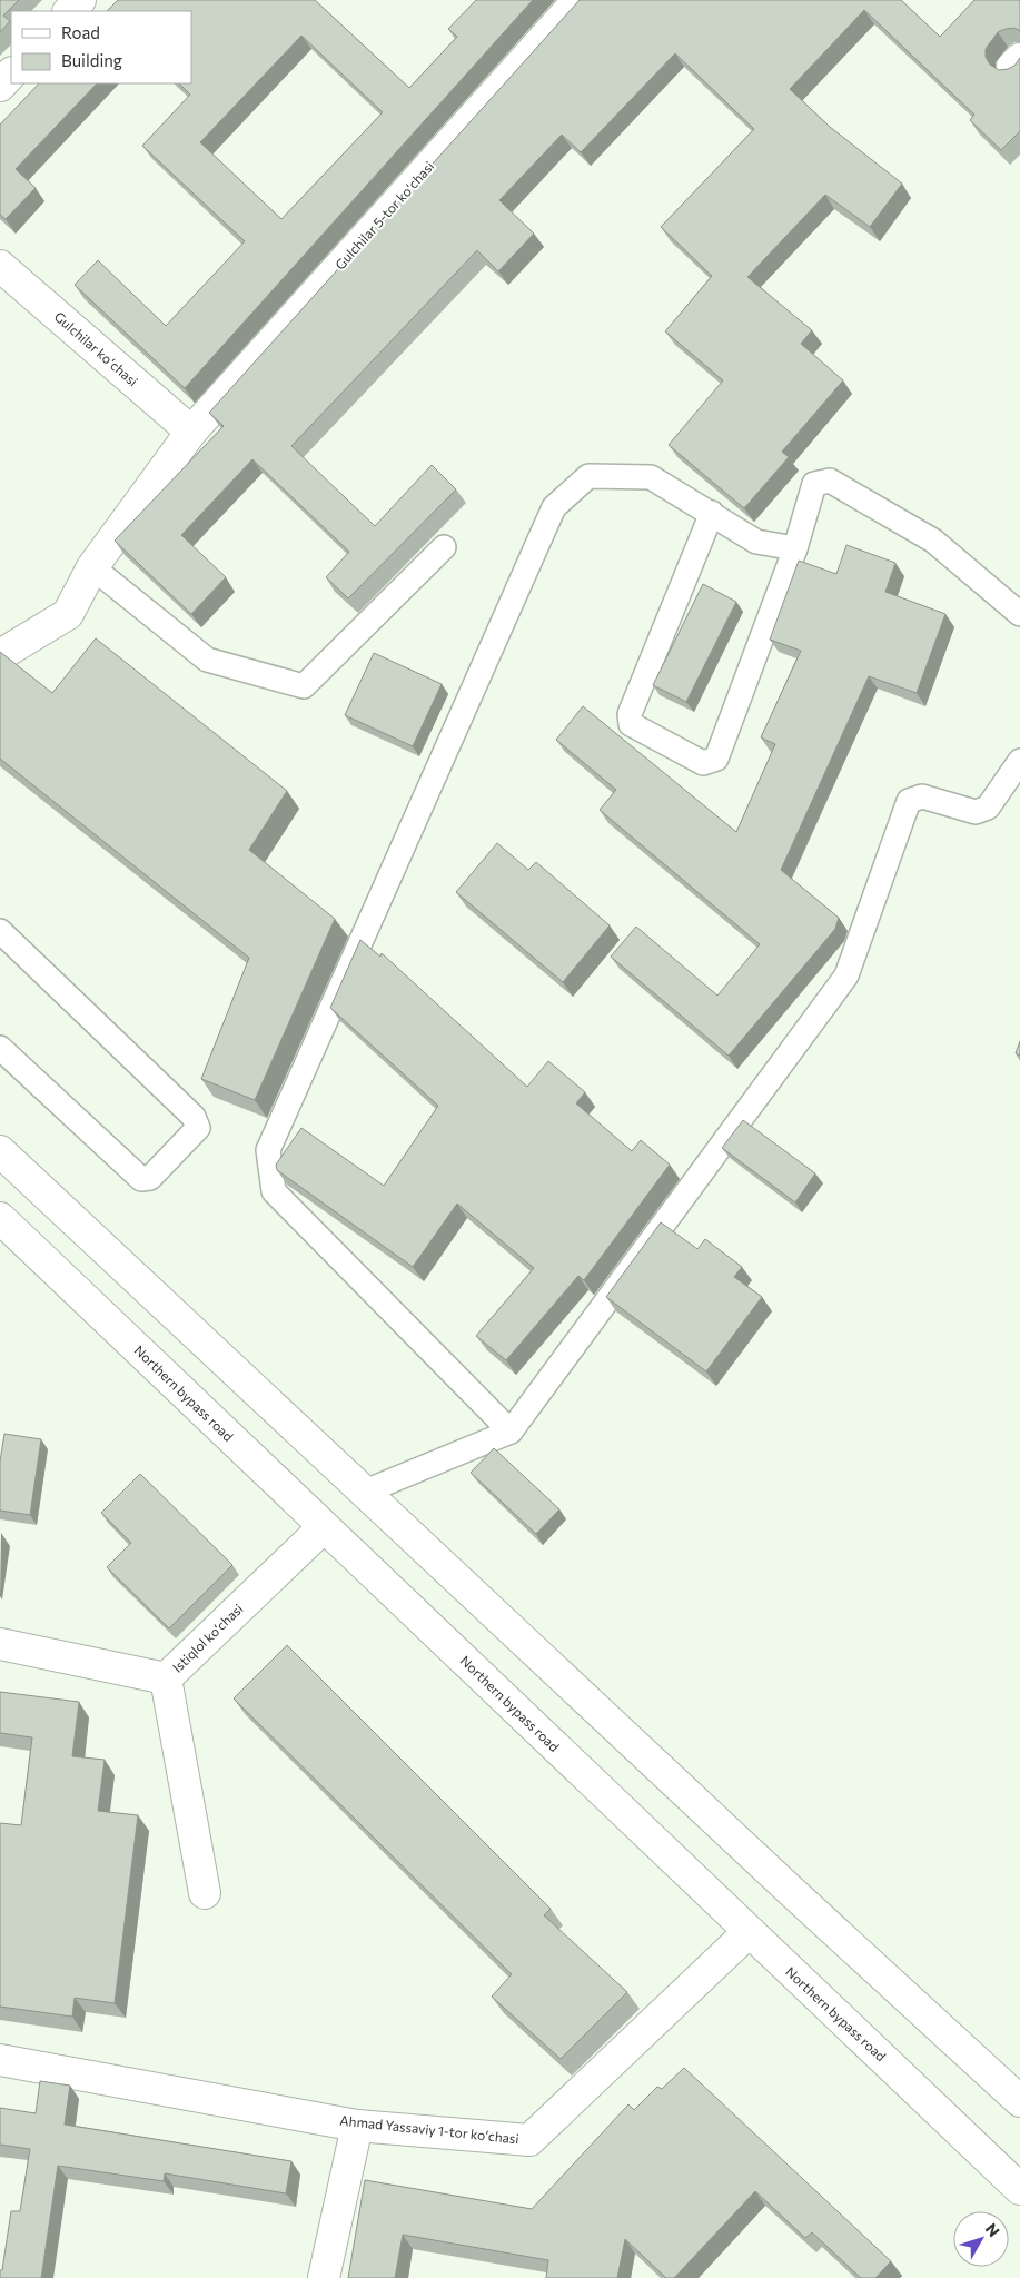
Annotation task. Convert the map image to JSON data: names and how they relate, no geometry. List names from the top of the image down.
{
  "streets": {
    "street": [
      "Gulchilar 5-tor koʻchasi",
      "Gulchilar koʻchasi",
      "Northern bypass road",
      "Istiqlol ko‘chasi",
      "Ahmad Yassaviy 1-tor koʻchasi"
    ]
  },
  "crossings": [
    ["Gulchilar 5-tor koʻchasi", "Gulchilar koʻchasi"],
    ["Northern bypass road", "Istiqlol ko‘chasi"],
    ["Northern bypass road", "Ahmad Yassaviy 1-tor koʻchasi"]
  ],
  "legend": ["Road", "Building"],
  "north": "top right"
}
